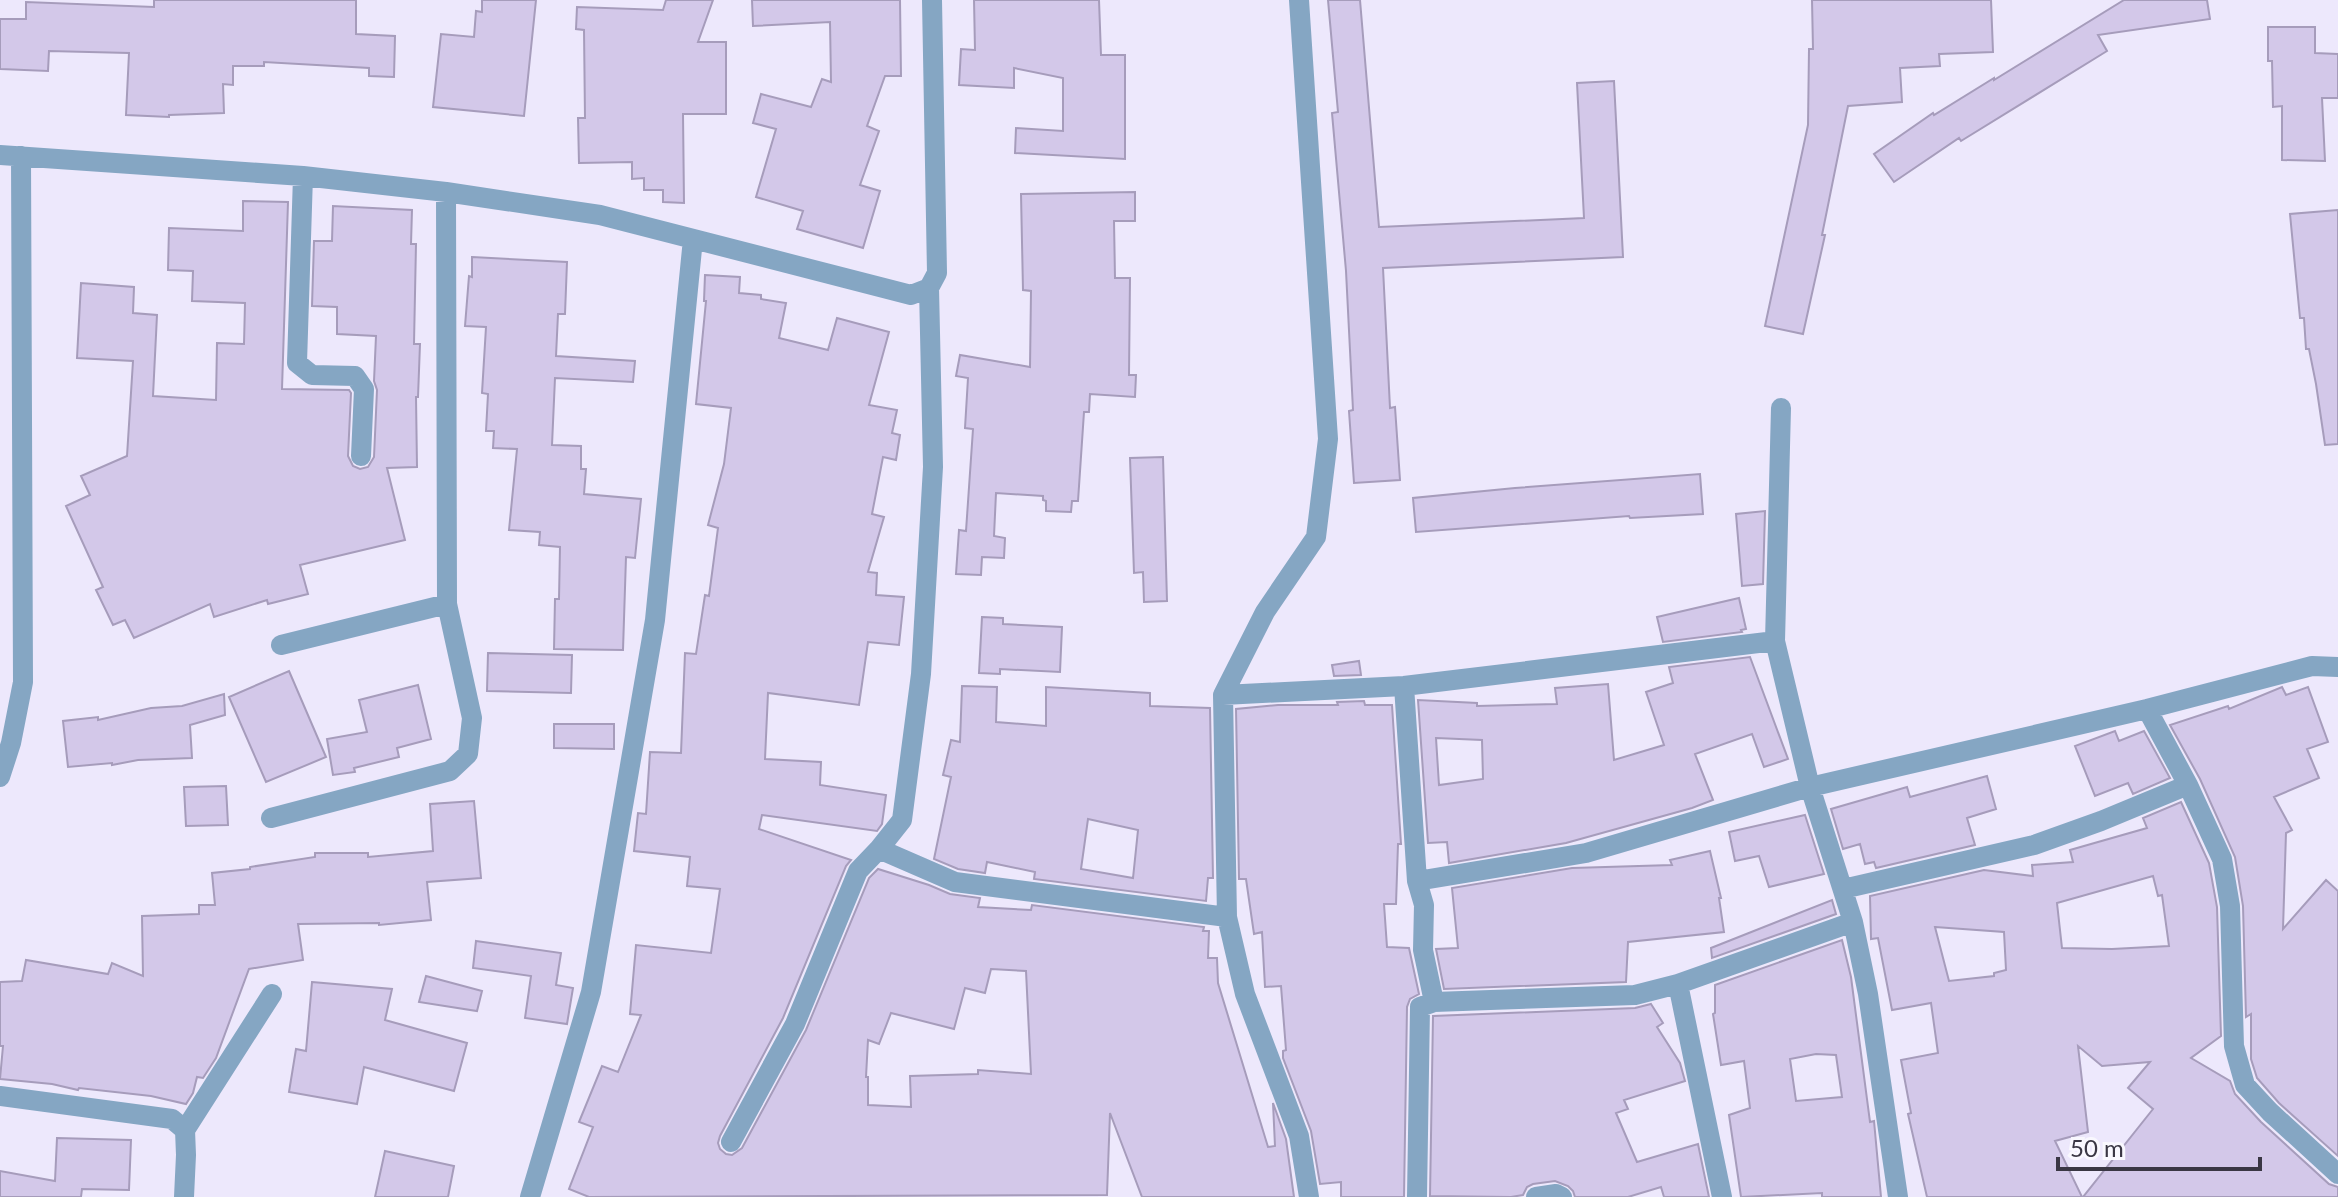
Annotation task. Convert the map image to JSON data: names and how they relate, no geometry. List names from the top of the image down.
{
  "scale_bar": "50 m"
}
